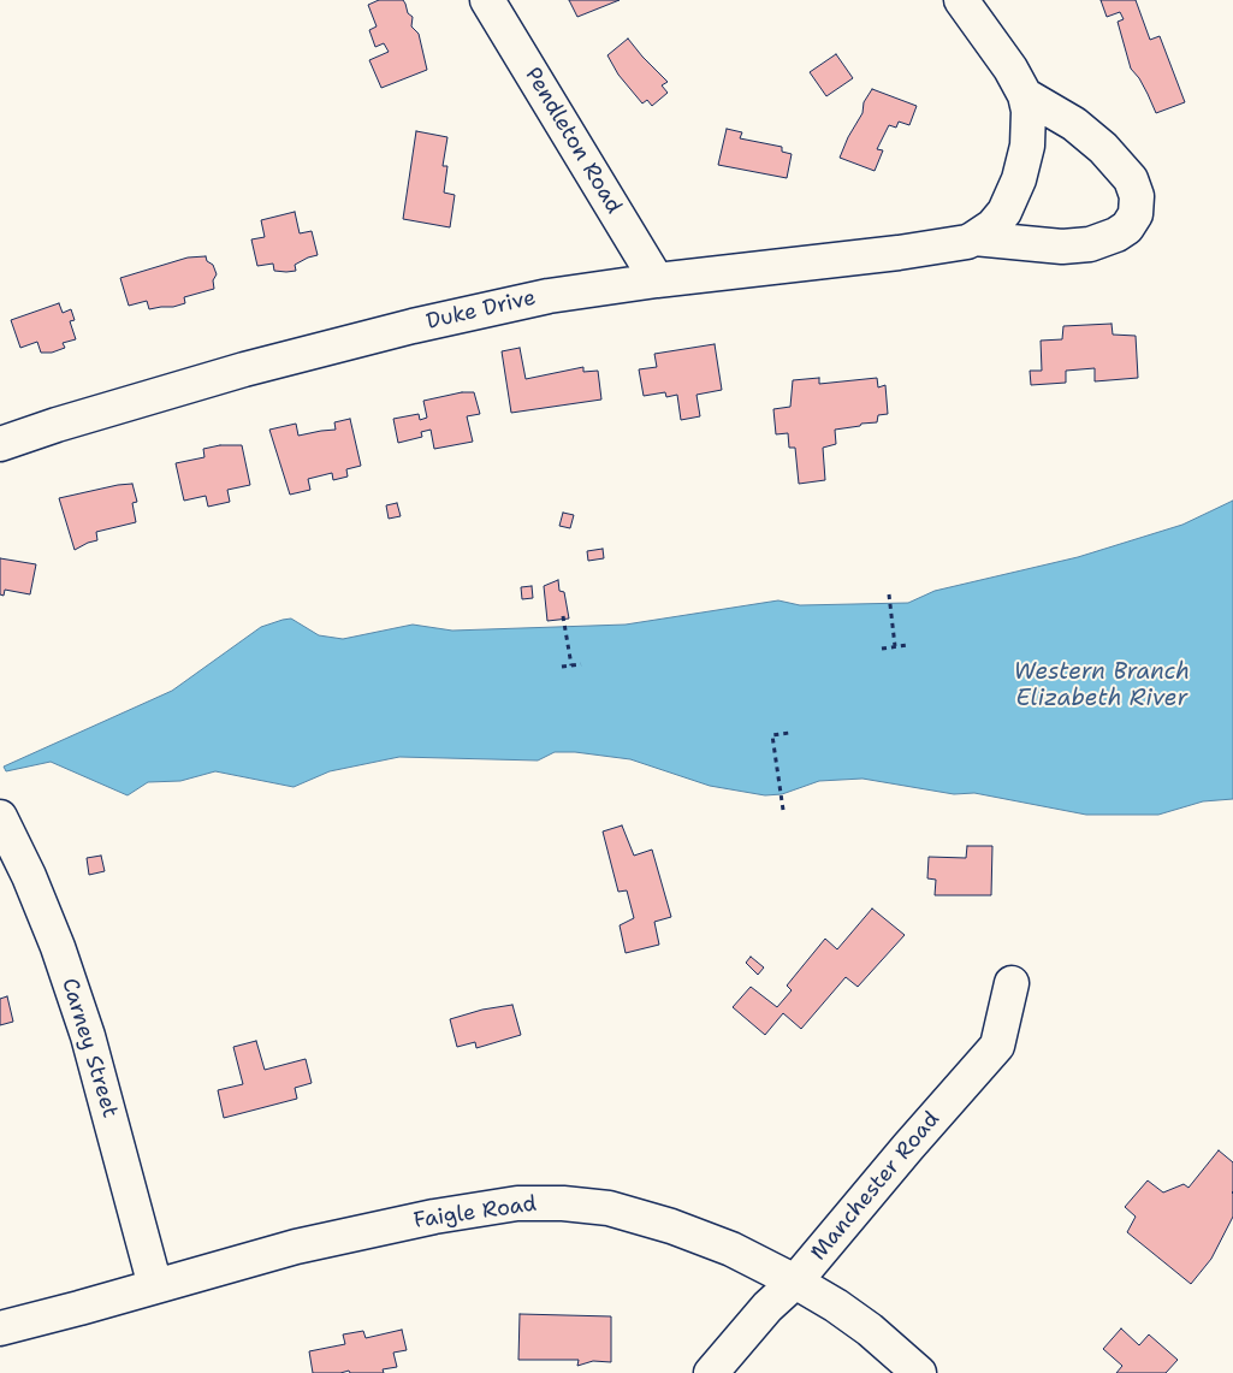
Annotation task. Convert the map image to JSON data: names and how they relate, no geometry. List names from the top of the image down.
{
  "streets": {
    "street": [
      "Pendleton Road",
      "Duke Drive",
      "Carney Street",
      "Manchester Road",
      "Faigle Road"
    ]
  },
  "crossings": [
    ["Pendleton Road", "Duke Drive"],
    ["Carney Street", "Faigle Road"],
    ["Manchester Road", "Faigle Road"]
  ],
  "water": ["Western Branch Elizabeth River"]
}
